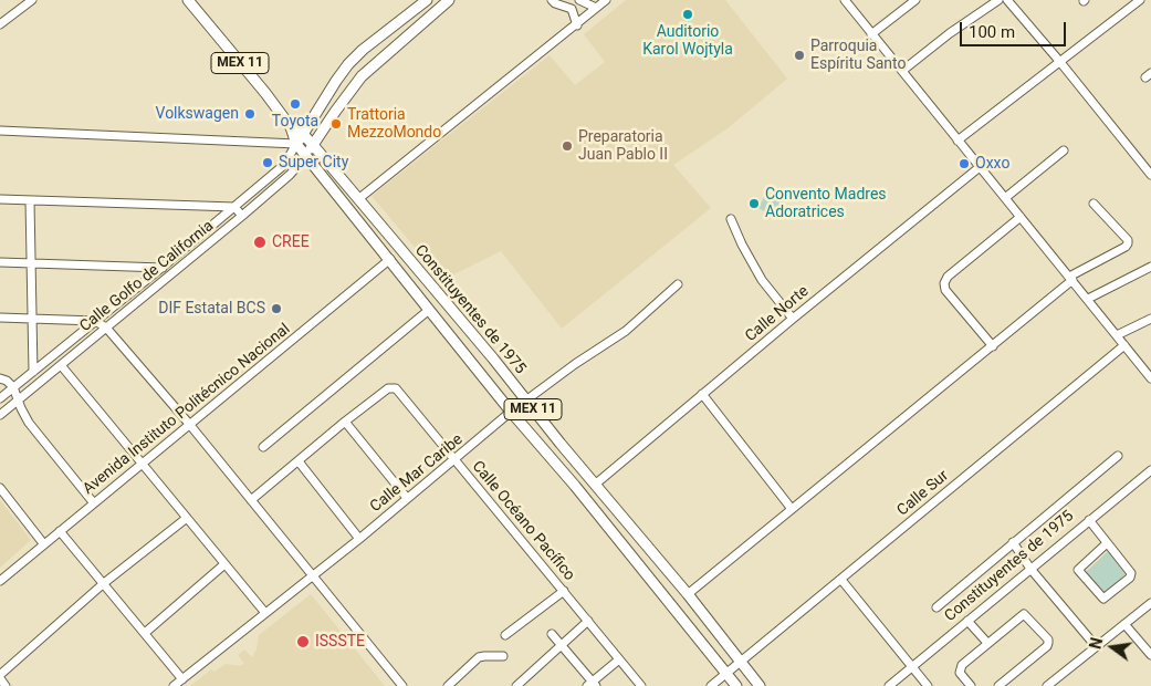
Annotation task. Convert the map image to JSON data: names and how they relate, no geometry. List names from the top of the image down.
{
  "streets": {
    "main road": ["MEX 11", "Constituyentes de 1975"],
    "street": [
      "Calle Golfo de California",
      "Calle Norte",
      "Avenida Instituto Politécnico Nacional",
      "Calle Mar Caribe",
      "Calle Sur",
      "Calle Océano Pacífico"
    ]
  },
  "crossings": [
    ["MEX 11", "Calle Golfo de California"],
    ["MEX 11", "Constituyentes de 1975"],
    ["Calle Golfo de California", "Constituyentes de 1975"],
    ["Constituyentes de 1975", "Calle Norte"],
    ["Constituyentes de 1975", "Avenida Instituto Politécnico Nacional"],
    ["Constituyentes de 1975", "Calle Mar Caribe"],
    ["Constituyentes de 1975", "Calle Sur"],
    ["Calle Mar Caribe", "Calle Océano Pacífico"]
  ],
  "places": [
    "Auditorio Karol Wojtyla",
    "Parroquia Espíritu Santo",
    "Toyota",
    "Volkswagen",
    "Trattoria MezzoMondo",
    "Preparatoria Juan Pablo II",
    "Super City",
    "Oxxo",
    "Convento Madres Adoratrices",
    "CREE",
    "DIF Estatal BCS",
    "ISSSTE"
  ],
  "scale_bar": "100 m",
  "north": "left"
}
